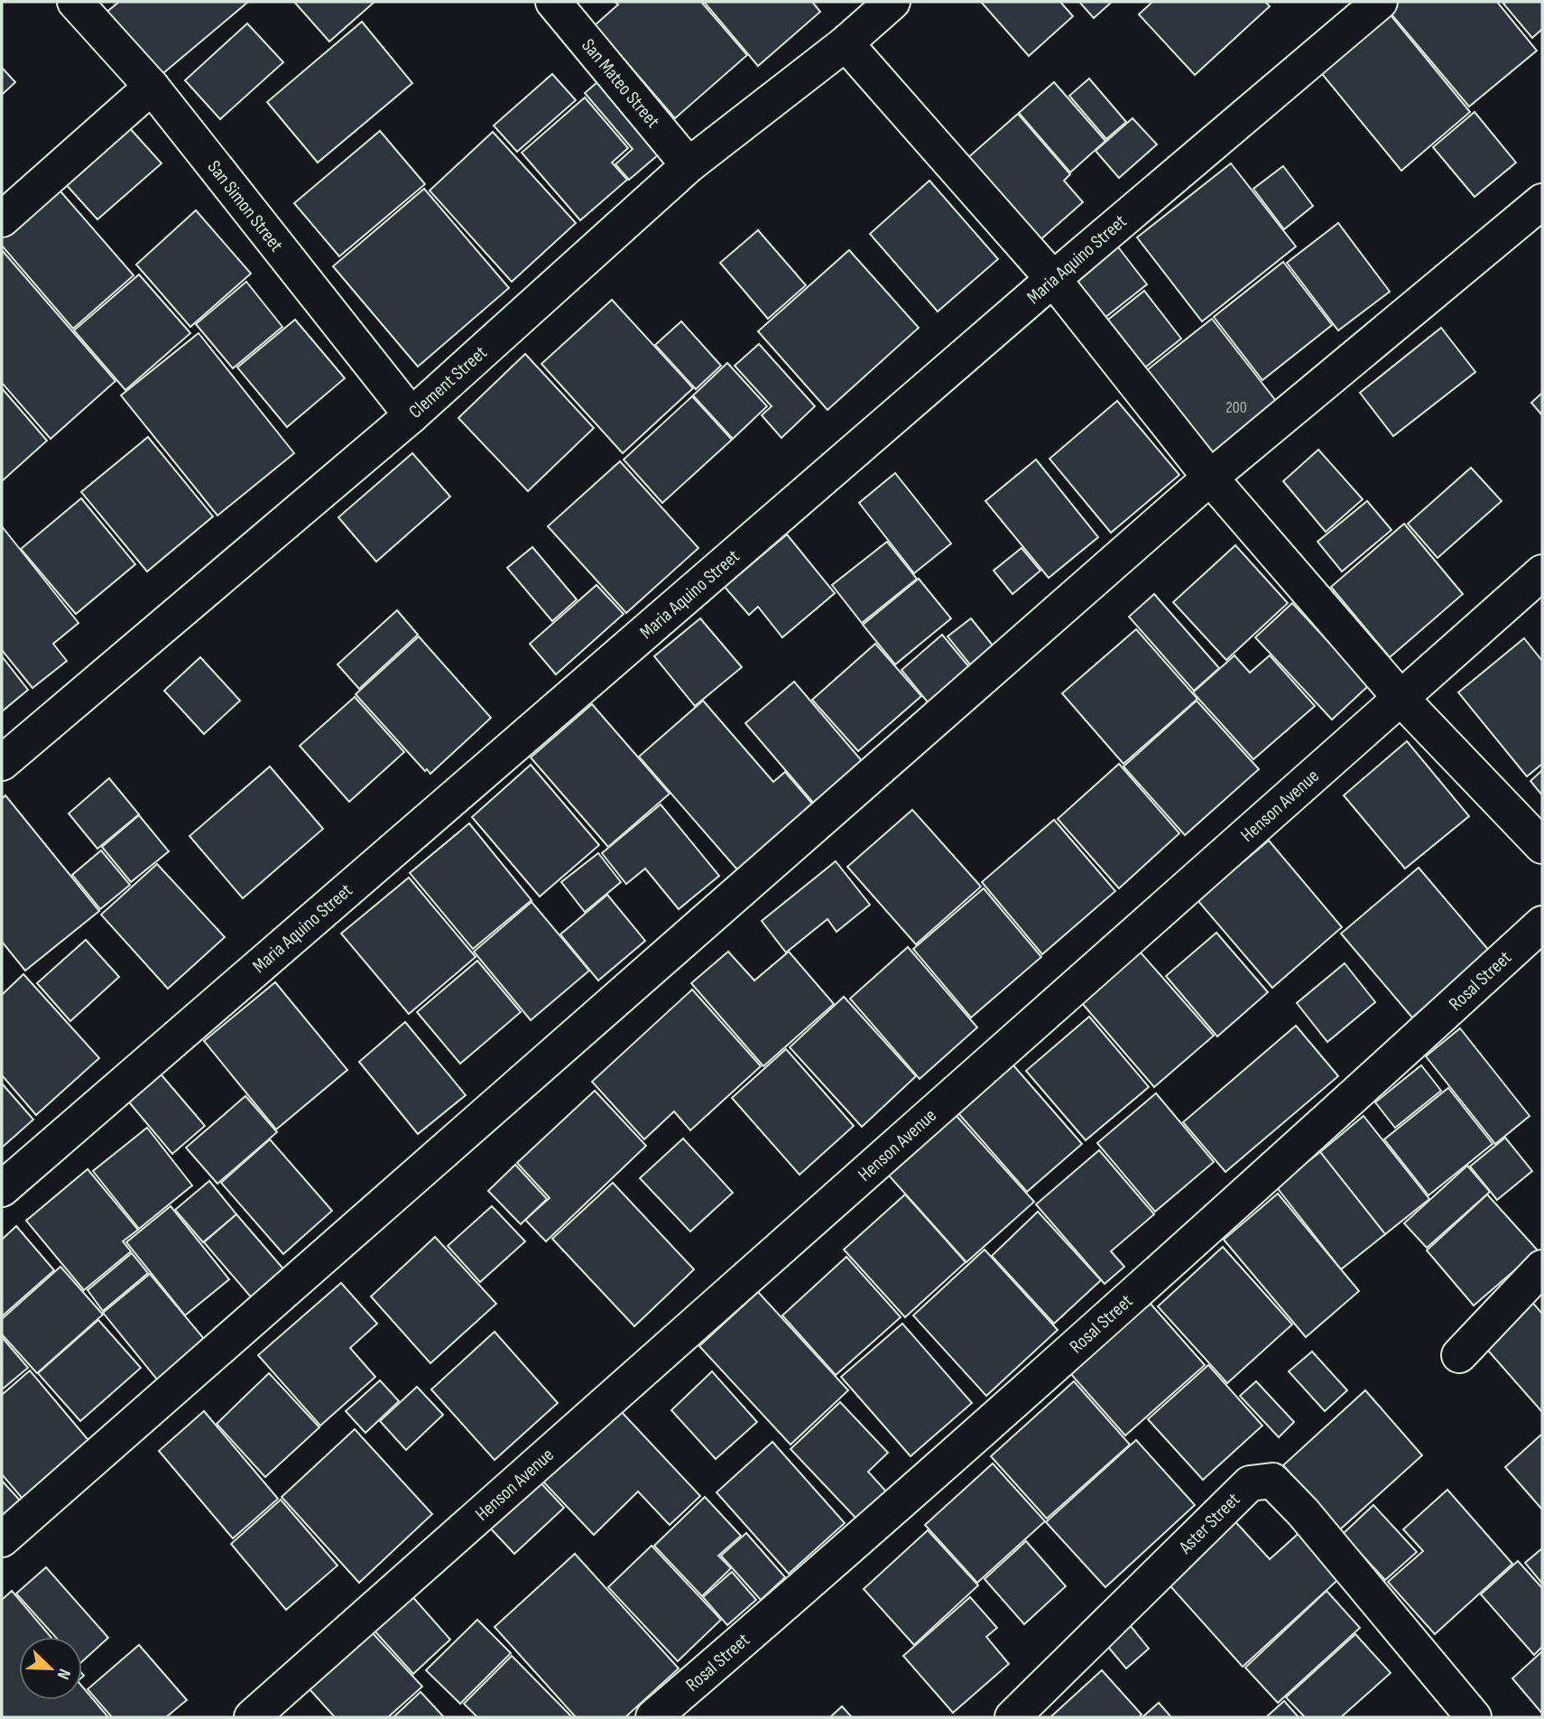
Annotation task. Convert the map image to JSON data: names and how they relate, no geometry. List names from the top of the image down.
{
  "streets": {
    "street": [
      "San Mateo Street",
      "San Simon Street",
      "Maria Aquino Street",
      "Clement Street",
      "Henson Avenue",
      "Rosal Street",
      "Aster Street"
    ]
  },
  "crossings": [
    ["San Mateo Street", "Clement Street"],
    ["San Simon Street", "Clement Street"]
  ],
  "house_numbers": ["200"],
  "north": "bottom right"
}
